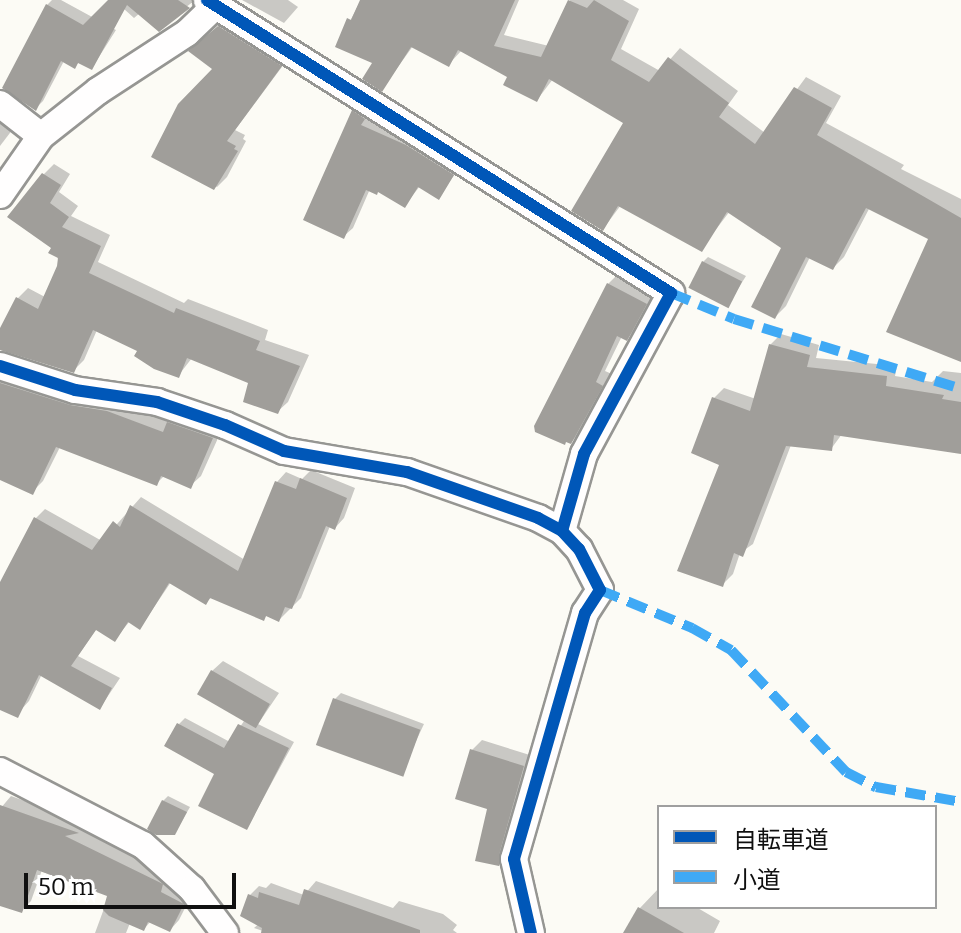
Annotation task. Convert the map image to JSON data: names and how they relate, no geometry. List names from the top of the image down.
{
  "legend": ["自転車道", "小道"],
  "scale_bar": "50 m"
}
